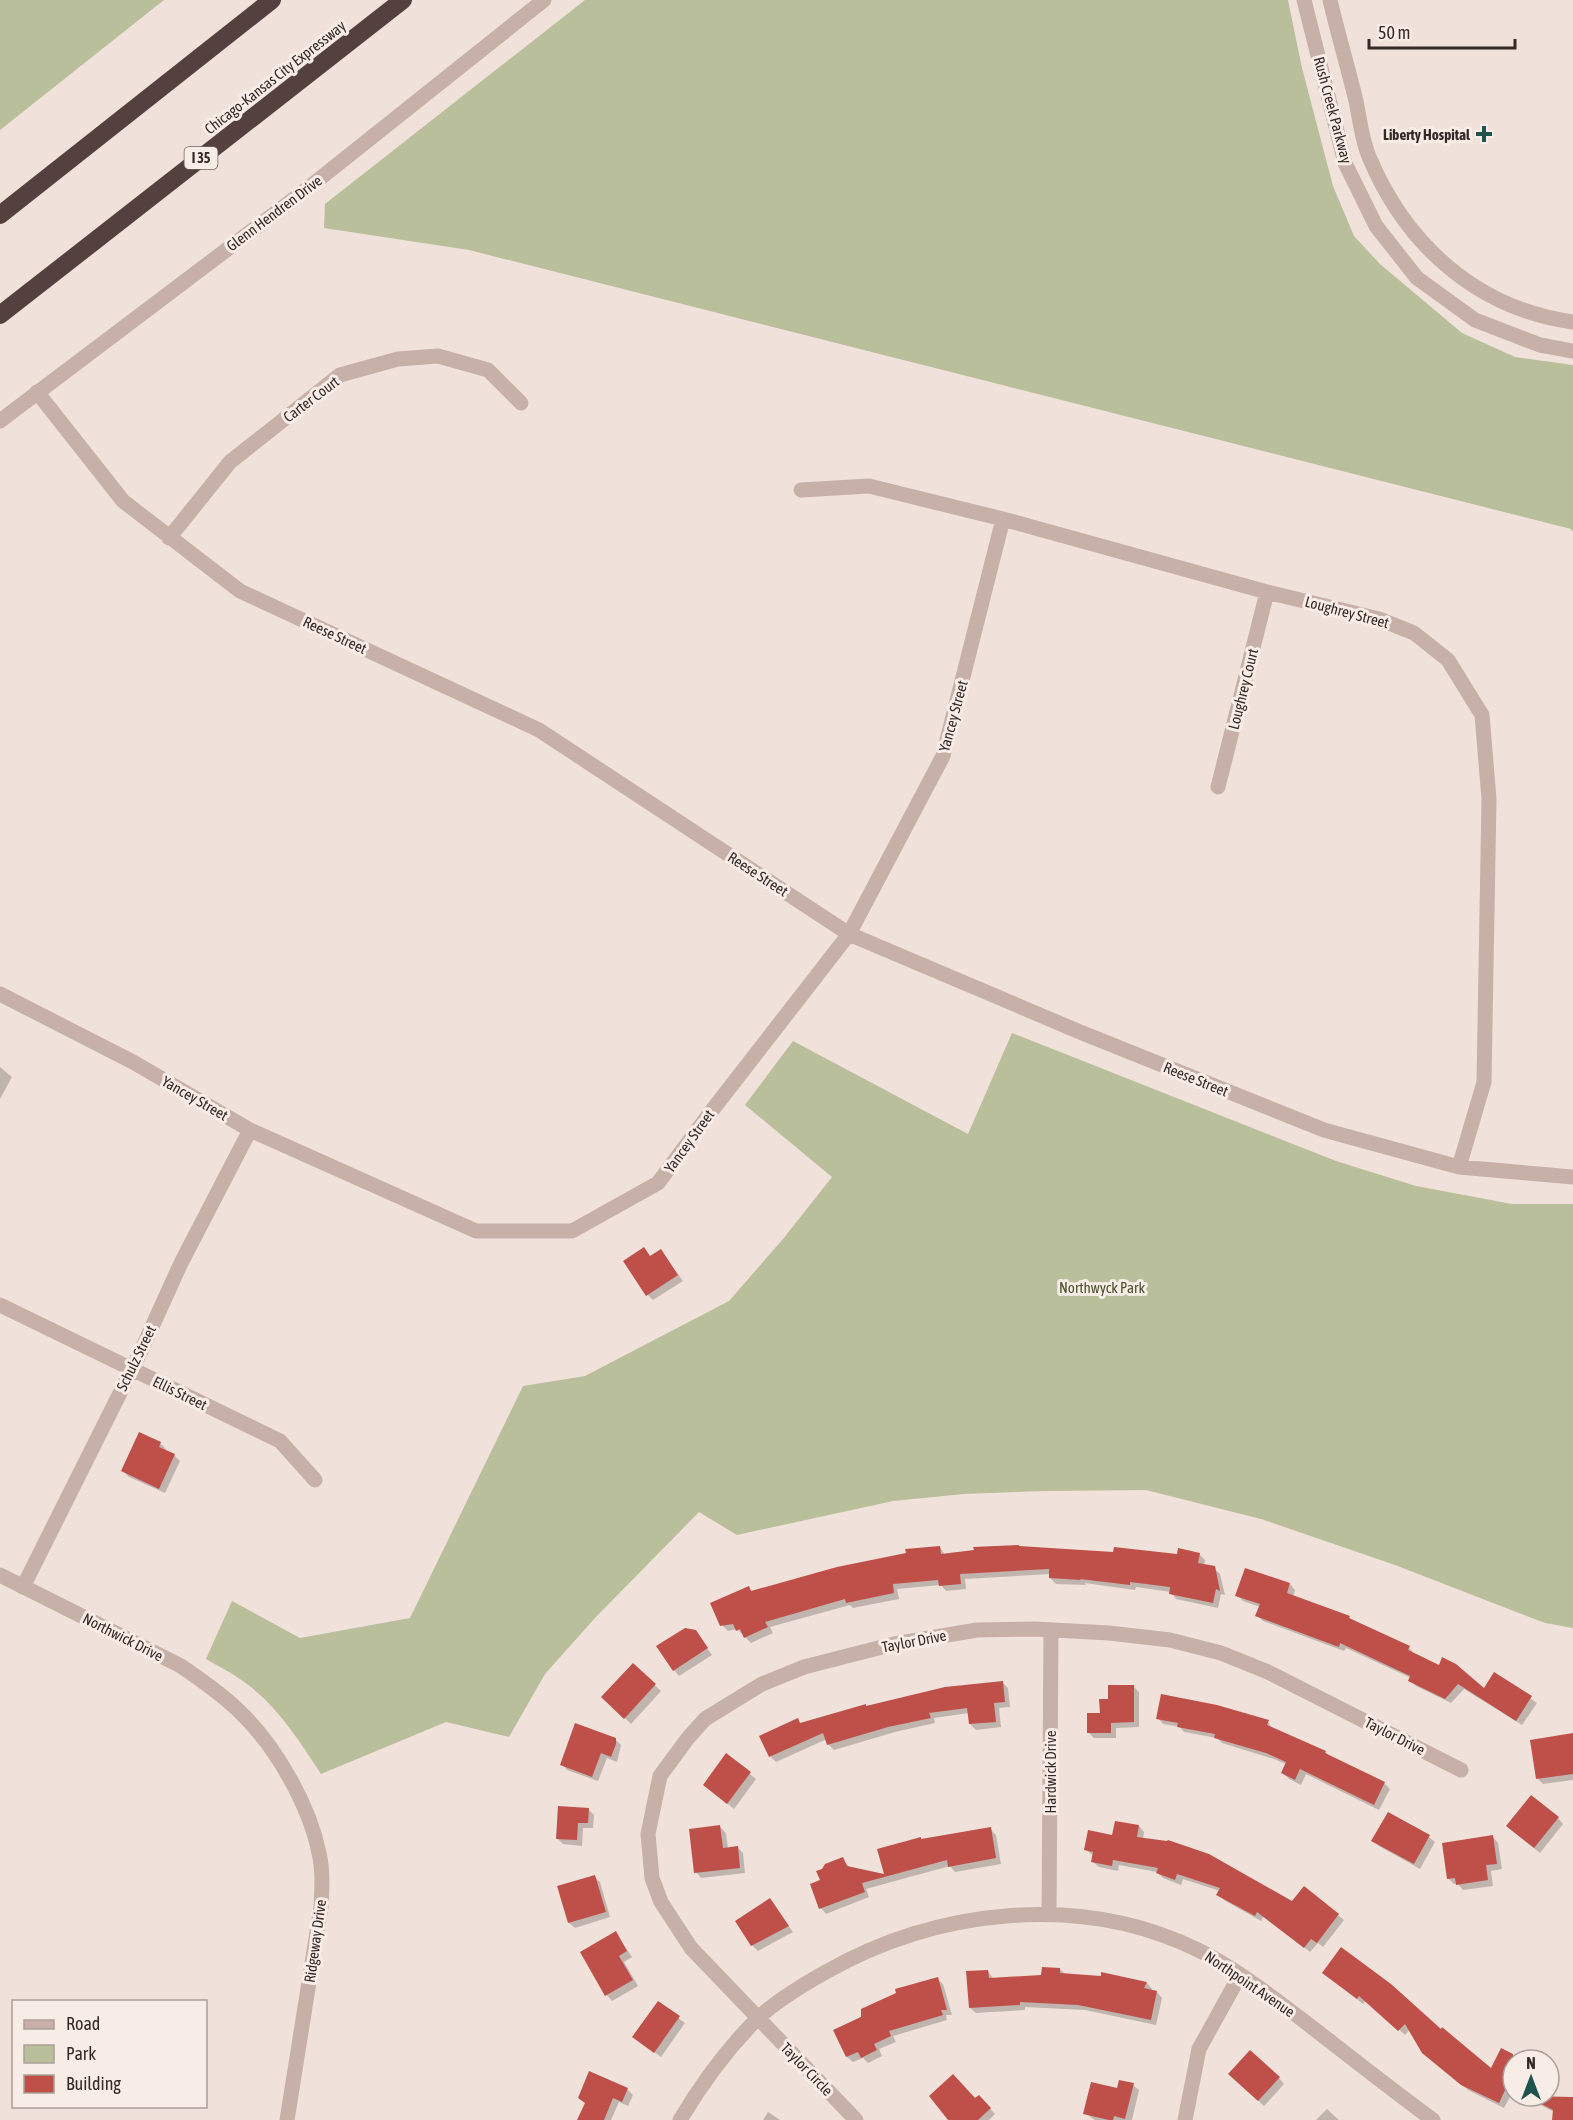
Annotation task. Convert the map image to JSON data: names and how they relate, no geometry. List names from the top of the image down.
{
  "streets": {
    "highway": ["Chicago-Kansas City Expressway", "I 35"],
    "street": [
      "Rush Creek Parkway",
      "Glenn Hendren Drive",
      "Carter Court",
      "Loughrey Street",
      "Reese Street",
      "Loughrey Court",
      "Yancey Street",
      "Schulz Street",
      "Ellis Street",
      "Northwick Drive",
      "Taylor Drive",
      "Hardwick Drive",
      "Ridgeway Drive",
      "Northpoint Avenue",
      "Taylor Circle"
    ]
  },
  "crossings": [
    ["Glenn Hendren Drive", "Reese Street"],
    ["Carter Court", "Reese Street"],
    ["Loughrey Street", "Reese Street"],
    ["Loughrey Street", "Loughrey Court"],
    ["Loughrey Street", "Yancey Street"],
    ["Reese Street", "Yancey Street"],
    ["Yancey Street", "Schulz Street"],
    ["Schulz Street", "Ellis Street"],
    ["Schulz Street", "Northwick Drive"],
    ["Northwick Drive", "Ridgeway Drive"],
    ["Taylor Drive", "Hardwick Drive"],
    ["Taylor Drive", "Northpoint Avenue"],
    ["Taylor Drive", "Taylor Circle"],
    ["Hardwick Drive", "Northpoint Avenue"],
    ["Northpoint Avenue", "Taylor Circle"]
  ],
  "parks": ["Northwyck Park"],
  "places": {
    "health": ["Liberty Hospital"]
  },
  "legend": ["Road", "Park", "Building"],
  "scale_bar": "50 m",
  "north": "top"
}
